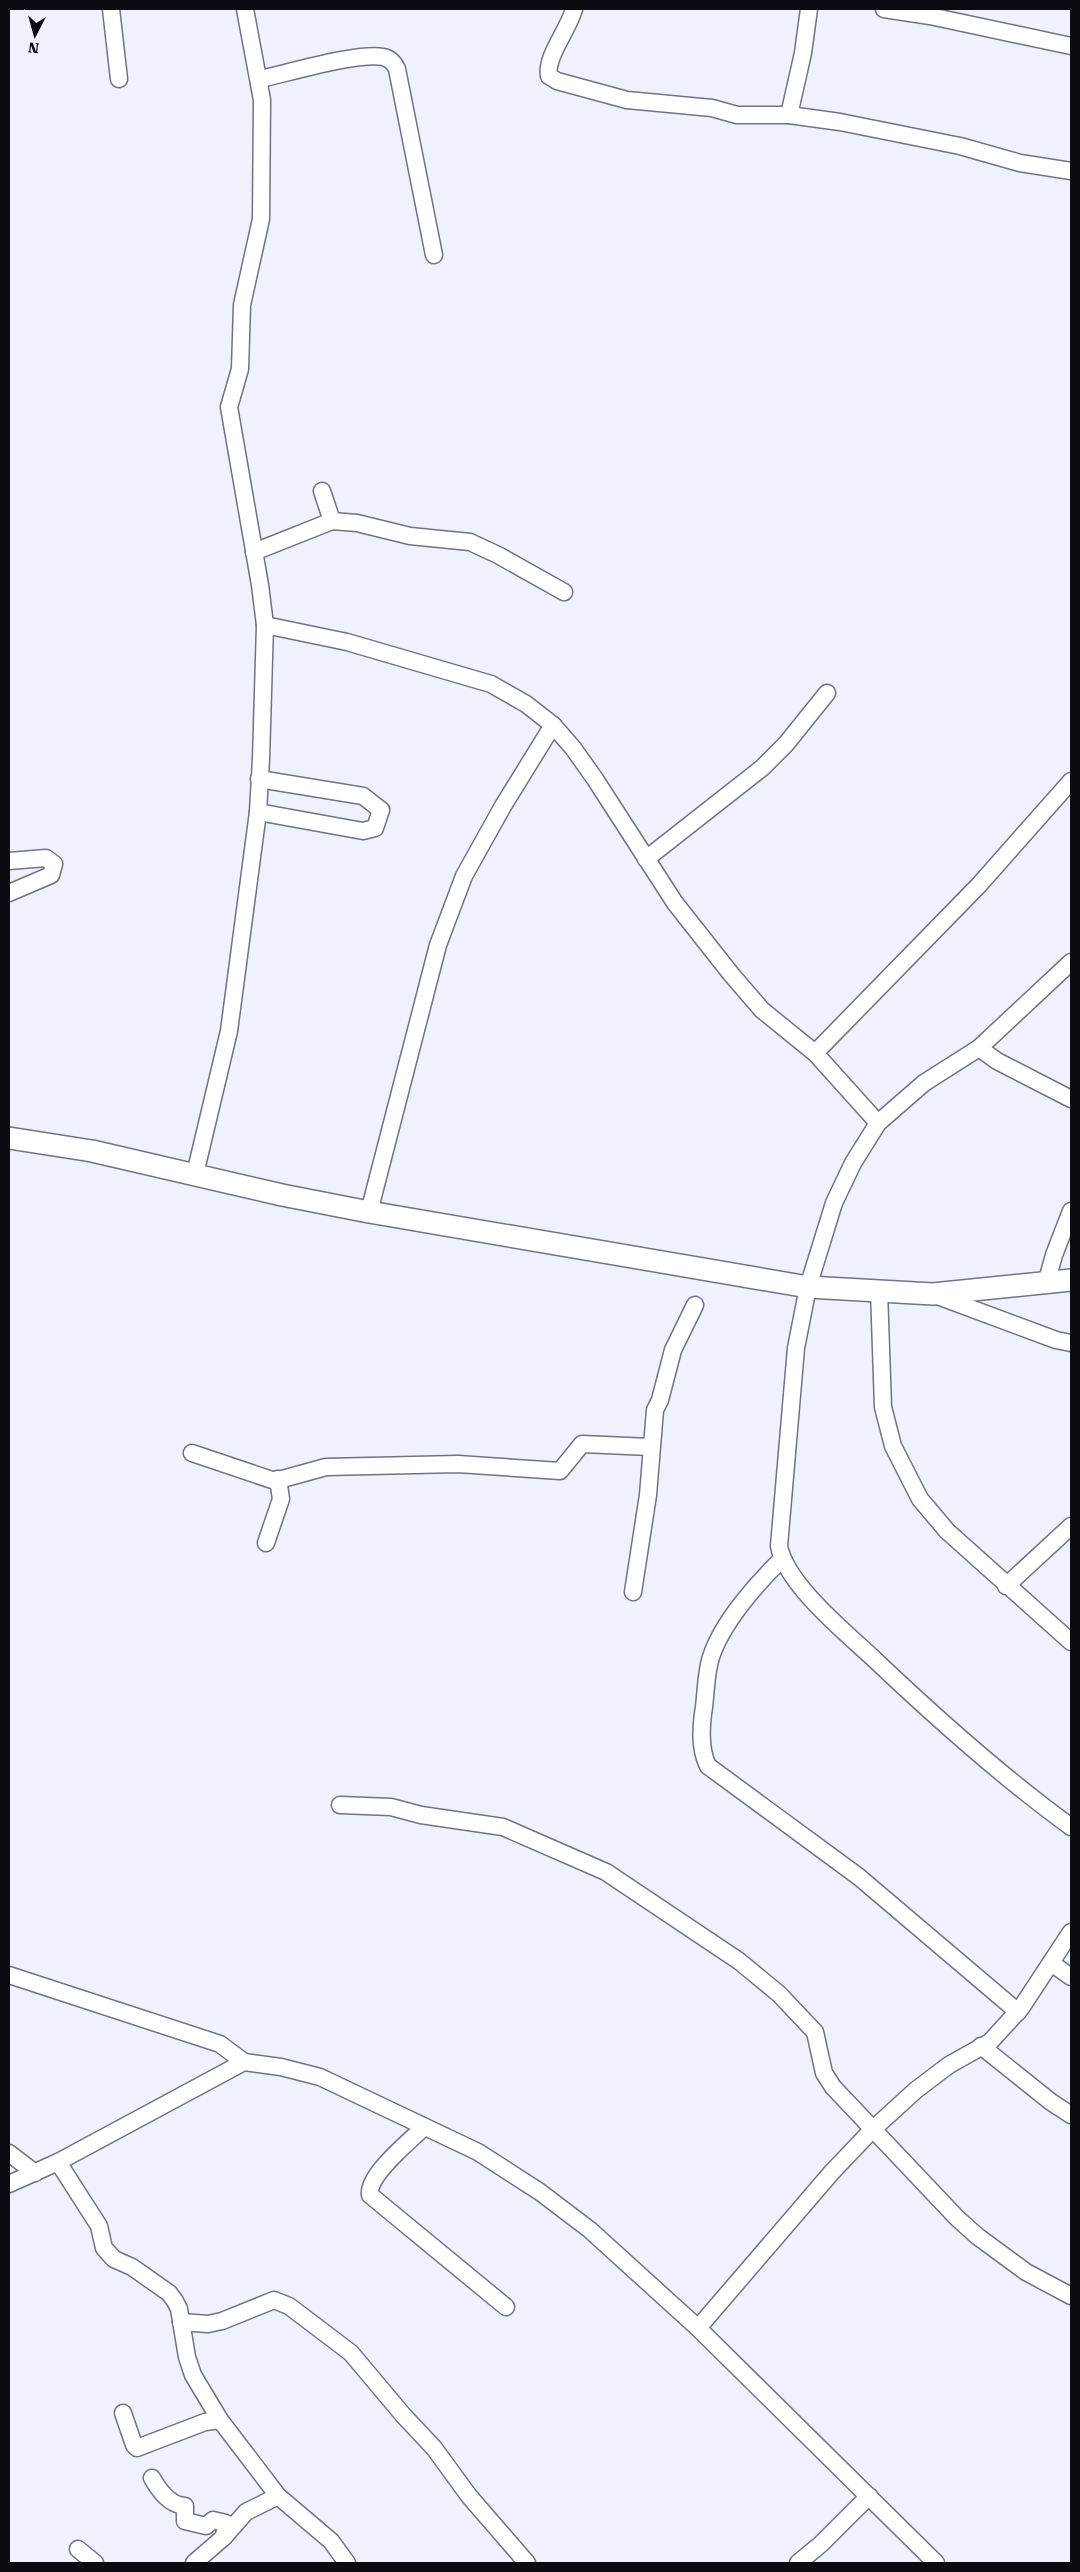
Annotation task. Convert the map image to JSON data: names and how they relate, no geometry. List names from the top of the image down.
{
  "north": "bottom"
}
